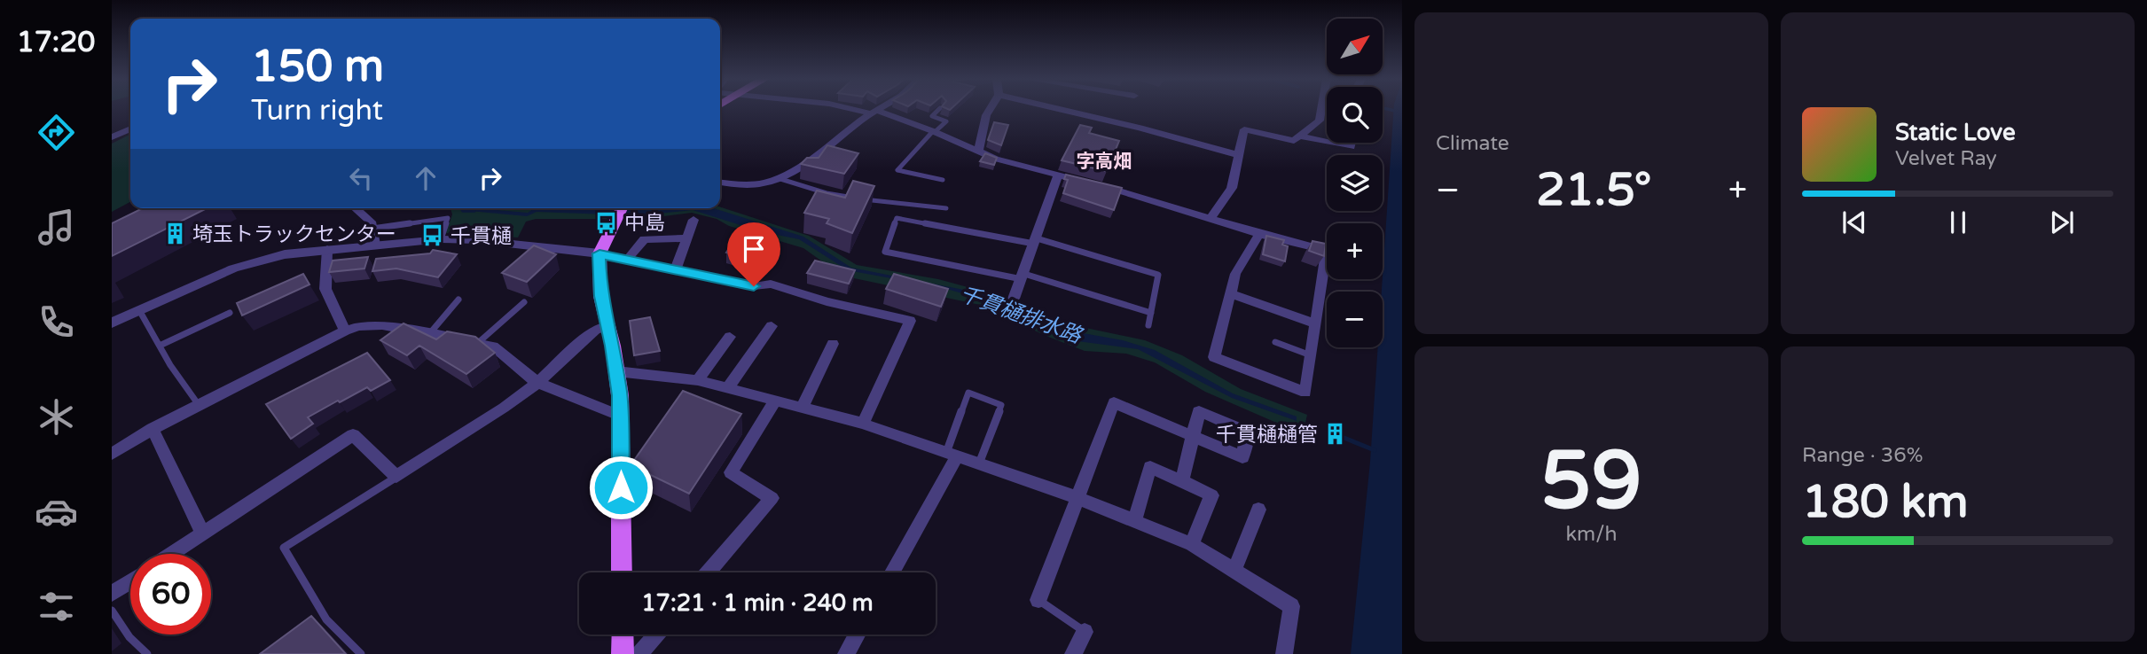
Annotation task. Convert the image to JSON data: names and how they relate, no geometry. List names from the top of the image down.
{
  "districts": ["字高畑"],
  "water": ["千貫樋排水路"],
  "places": {
    "bus stop": ["中島", "千貫樋"],
    "building": ["埼玉トラックセンター", "千貫樋樋管"]
  },
  "north": "top right",
  "page": {
    "tabs": "17:20",
    "tile": [
      "Climate",
      ["59", "km/h"],
      ["Range · 36%", "180 km"]
    ],
    "map_buttons": ["+", "−"],
    "turn": ["150 m", "Turn right"],
    "song": ["Static Love", "Velvet Ray"],
    "heat": ["−", "21.5°", "+"],
    "limit": "60",
    "trip": "17:21 · 1 min · 240 m"
  }
}
